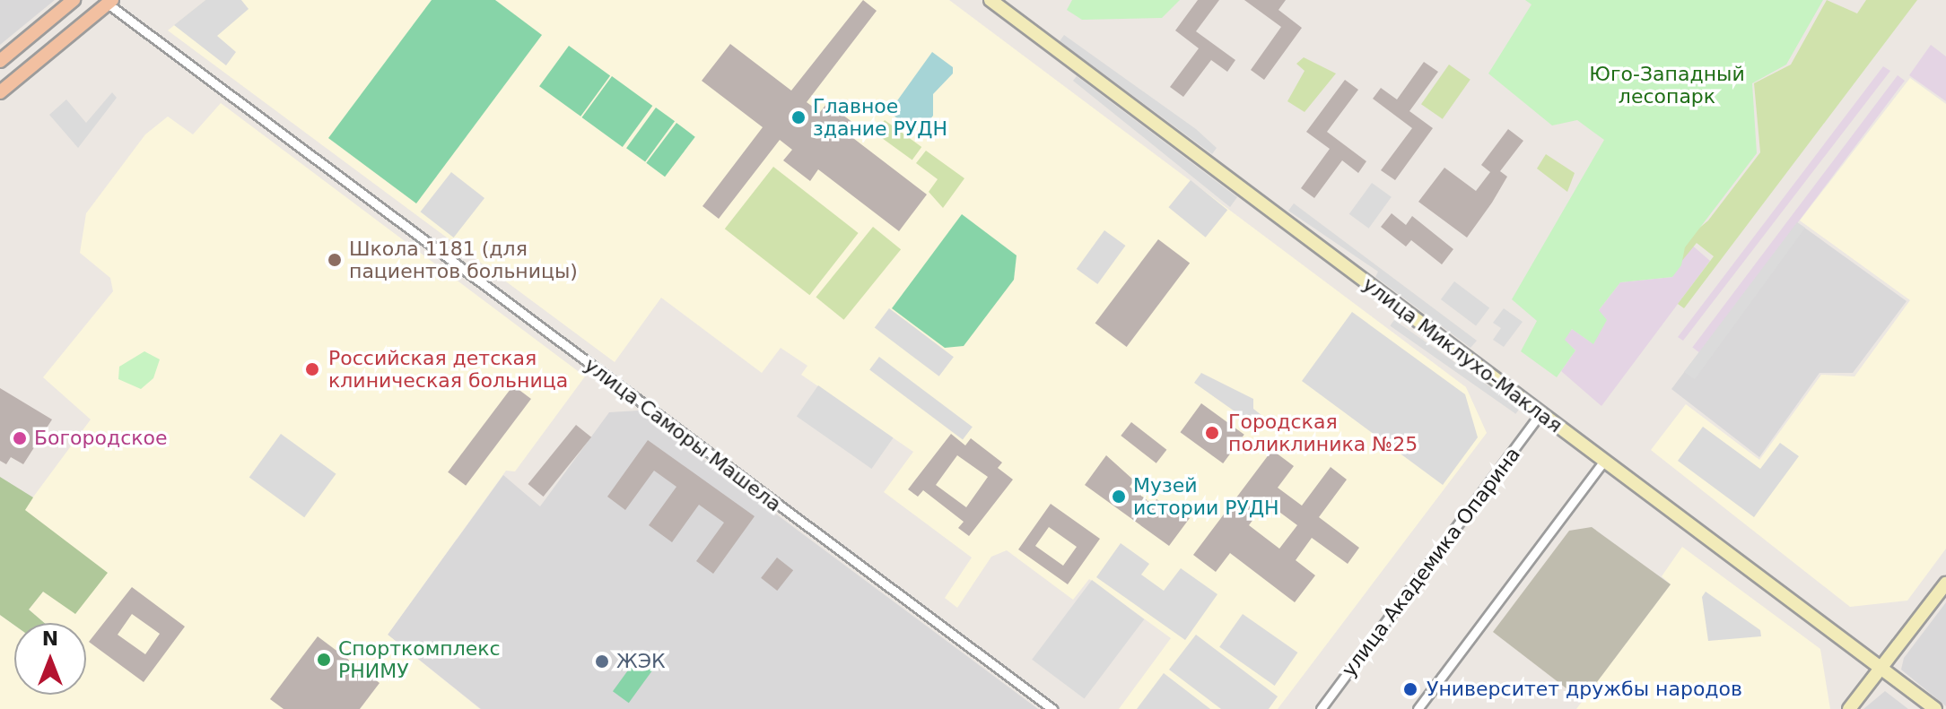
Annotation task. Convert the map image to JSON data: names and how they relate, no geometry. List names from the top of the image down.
{
  "streets": {
    "main road": ["улица Миклухо-Маклая"],
    "street": ["улица Саморы Машела", "улица Академика Опарина"]
  },
  "crossings": [
    ["улица Миклухо-Маклая", "улица Академика Опарина"]
  ],
  "parks": ["Юго-Западный лесопарк"],
  "places": [
    "Главное здание РУДН",
    "Школа 1181 (для пациентов больницы)",
    "Российская детская клиническая больница",
    "Городская поликлиника №25",
    "Богородское",
    "Музей истории РУДН",
    "Спорткомплекс РНИМУ",
    "ЖЭК",
    "Университет дружбы народов"
  ],
  "north": "top"
}
